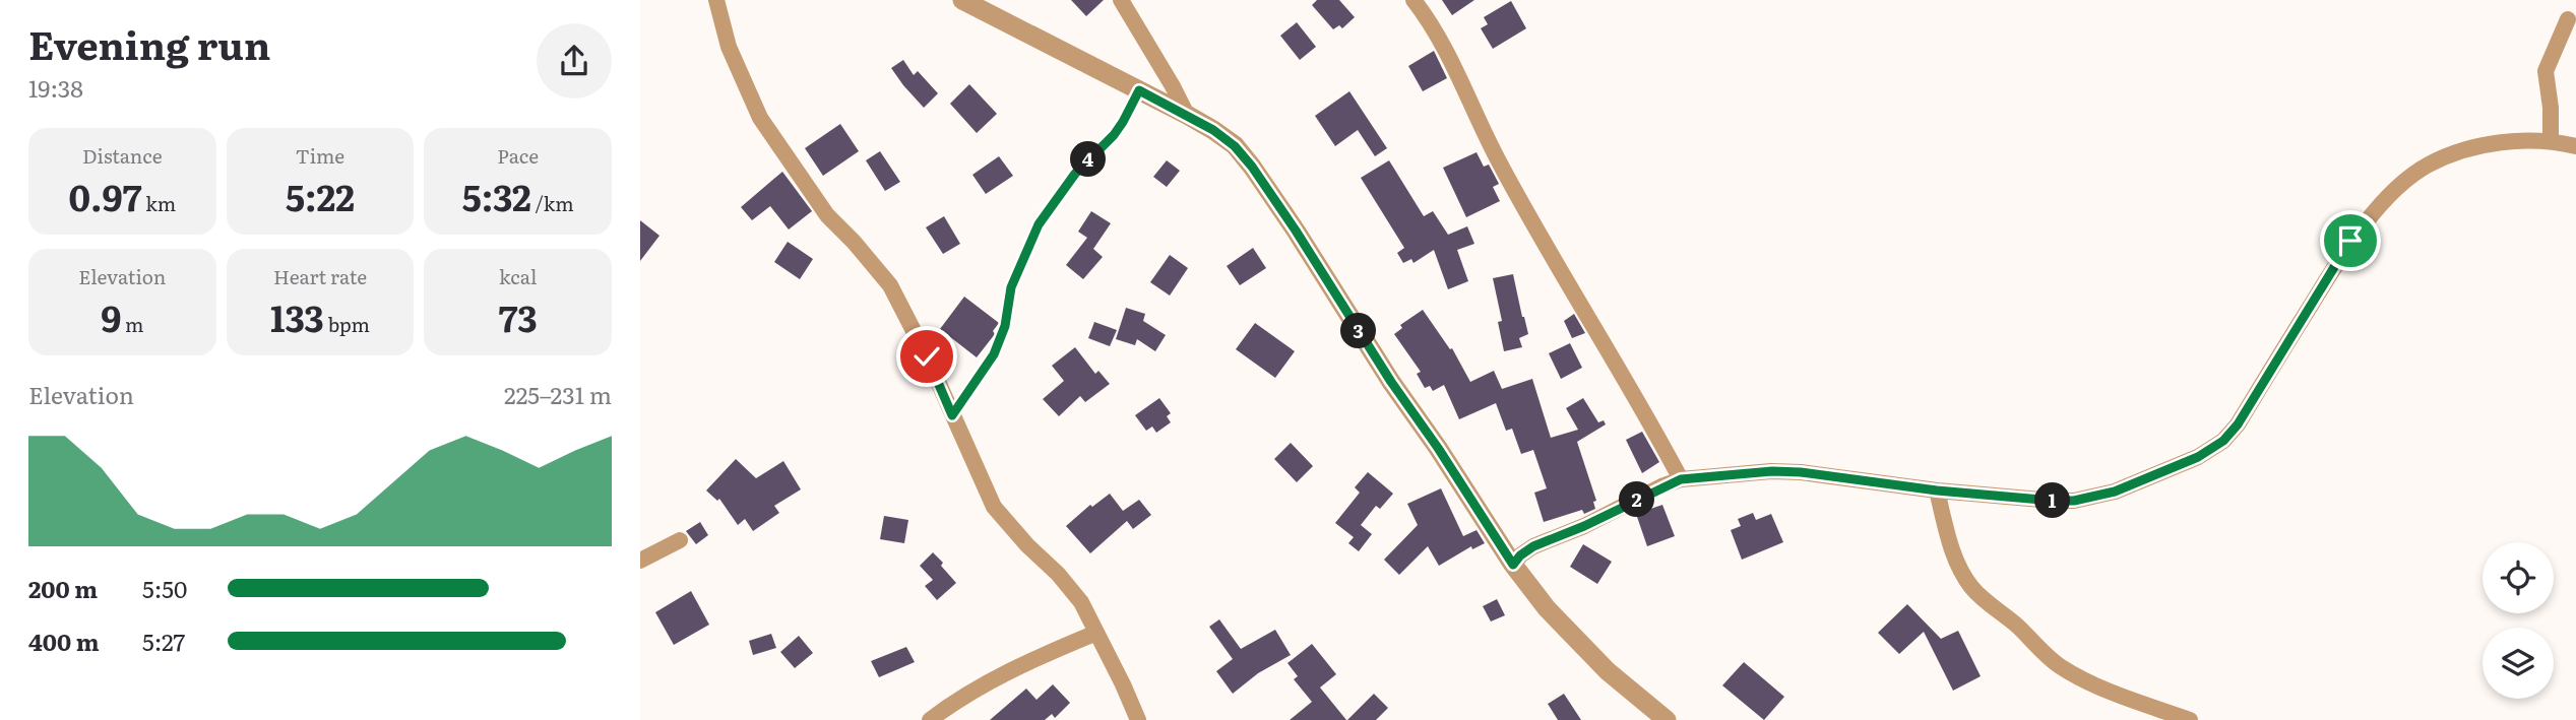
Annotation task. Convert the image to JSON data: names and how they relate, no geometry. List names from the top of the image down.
{
  "page": {
    "heading": ["Evening run", "19:38"],
    "stats": [
      ["Distance", "0.97 km"],
      ["Time", "5:22"],
      ["Pace", "5:32 /km"],
      ["Elevation", "9 m"],
      ["Heart rate", "133 bpm"],
      ["kcal", "73"]
    ],
    "pins": [
      "4",
      "3",
      "2",
      "1"
    ],
    "chart": ["Elevation", "225–231 m"],
    "list": [
      {
        "name": "200 m",
        "note": "5:50"
      },
      {
        "name": "400 m",
        "note": "5:27"
      }
    ]
  }
}
